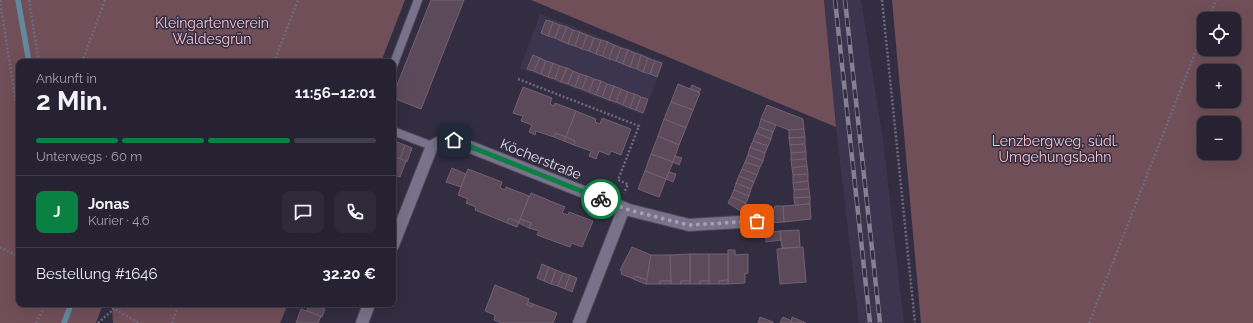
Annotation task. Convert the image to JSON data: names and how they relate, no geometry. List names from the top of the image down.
{
  "streets": {
    "street": ["Köcherstraße"]
  },
  "parks": ["Kleingartenverein Waldesgrün", "Lenzbergweg, südl. Umgehungsbahn"],
  "page": {
    "map_buttons": ["+", "−"],
    "heading": ["2 Min.", "Ankunft in", "11:56–12:01"],
    "panel": [
      "Jonas",
      "Kurier · 4.6",
      "Bestellung #1646",
      "32.20 €"
    ],
    "bar": "Unterwegs · 60 m",
    "round": "J"
  }
}
